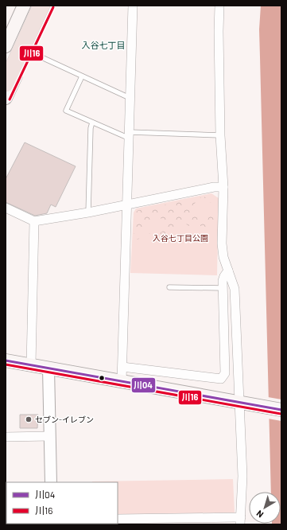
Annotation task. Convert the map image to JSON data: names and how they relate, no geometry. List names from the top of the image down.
{
  "districts": ["入谷七丁目"],
  "parks": ["入谷七丁目公園"],
  "places": ["セブン-イレブン"],
  "lines": ["transit line 川16", "transit line 川04"],
  "legend": ["川04", "川16"],
  "north": "bottom left"
}
